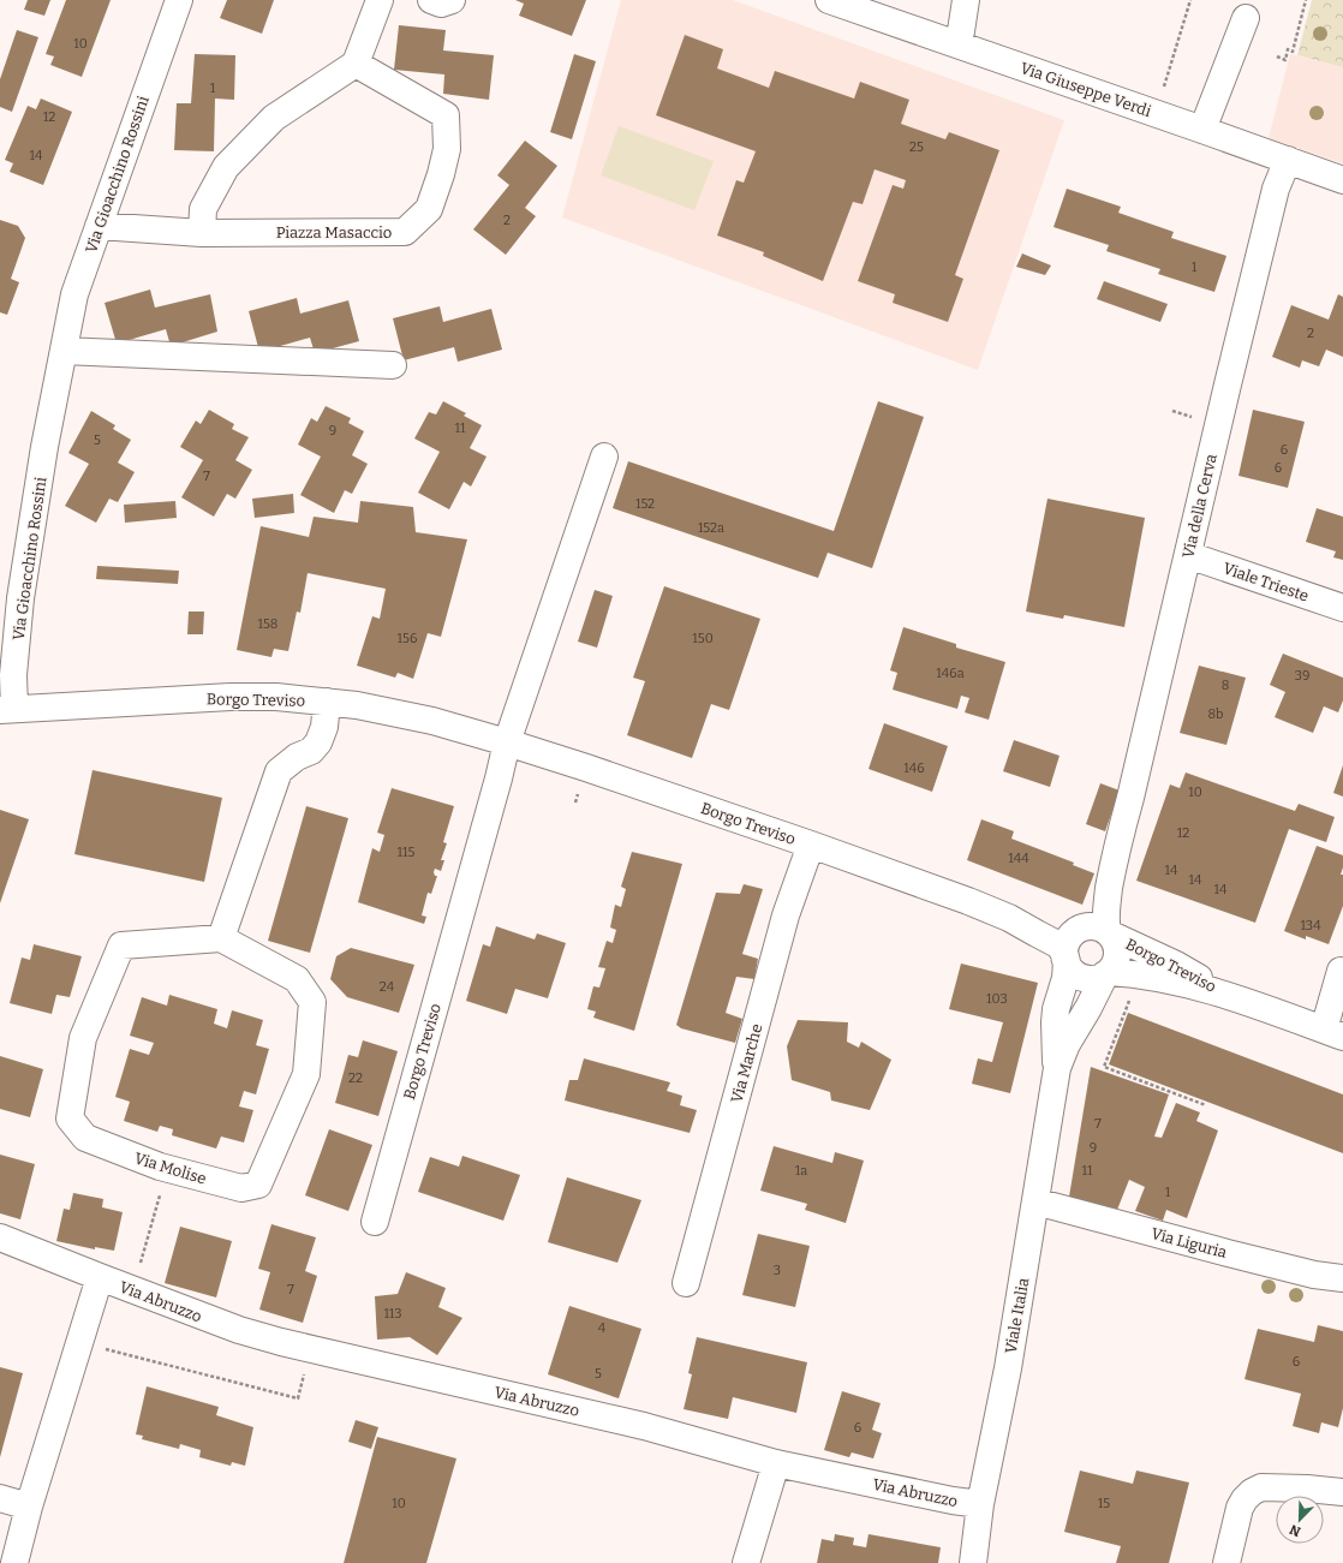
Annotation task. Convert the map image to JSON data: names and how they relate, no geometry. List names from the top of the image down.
{
  "streets": {
    "street": [
      "Via Giuseppe Verdi",
      "Via Gioacchino Rossini",
      "Piazza Masaccio",
      "Via della Cerva",
      "Viale Trieste",
      "Borgo Treviso",
      "Via Marche",
      "Via Molise",
      "Via Liguria",
      "Via Abruzzo",
      "Viale Italia"
    ]
  },
  "crossings": [
    ["Via Giuseppe Verdi", "Via della Cerva"],
    ["Via Gioacchino Rossini", "Piazza Masaccio"],
    ["Via Gioacchino Rossini", "Borgo Treviso"],
    ["Via della Cerva", "Viale Trieste"],
    ["Via della Cerva", "Borgo Treviso"],
    ["Via della Cerva", "Viale Italia"],
    ["Borgo Treviso", "Via Marche"],
    ["Borgo Treviso", "Viale Italia"],
    ["Via Liguria", "Viale Italia"],
    ["Via Abruzzo", "Viale Italia"]
  ],
  "house_numbers": [
    "10",
    "1",
    "12",
    "25",
    "14",
    "2",
    "1",
    "2",
    "11",
    "9",
    "5",
    "6",
    "6",
    "7",
    "152",
    "152a",
    "158",
    "156",
    "150",
    "146a",
    "39",
    "8",
    "8b",
    "146",
    "10",
    "12",
    "115",
    "144",
    "14",
    "14",
    "14",
    "134",
    "24",
    "103",
    "22",
    "7",
    "9",
    "1a",
    "11",
    "1",
    "3",
    "7",
    "113",
    "4",
    "6",
    "5",
    "6",
    "10",
    "15"
  ],
  "north": "bottom left"
}
